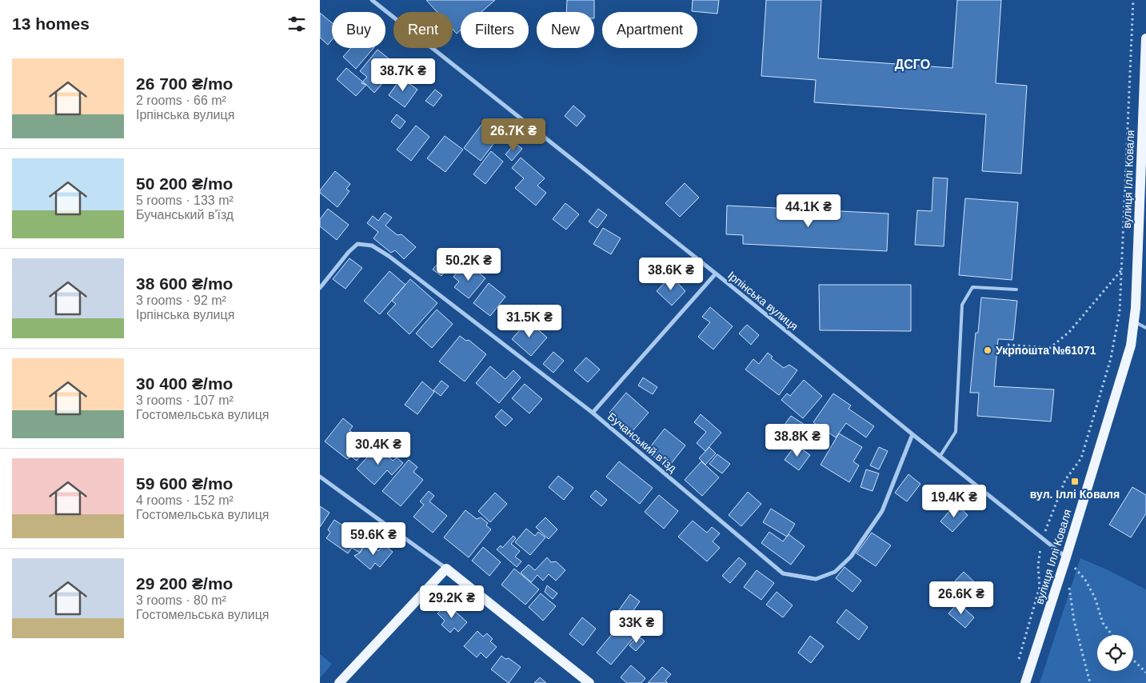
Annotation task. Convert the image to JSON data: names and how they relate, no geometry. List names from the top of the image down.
{
  "streets": {
    "main road": ["вулиця Іллі Коваля"],
    "street": ["Ірпінська вулиця", "Бучанський в'їзд"]
  },
  "crossings": [
    ["вулиця Іллі Коваля", "Ірпінська вулиця"],
    ["Ірпінська вулиця", "Бучанський в'їзд"]
  ],
  "districts": ["ДСГО"],
  "places": {
    "other": ["Укрпошта №61071"],
    "transit": ["вул. Іллі Коваля"]
  },
  "page": {
    "heading": "13 homes",
    "chip": [
      "Buy",
      "Rent",
      "Filters",
      "New",
      "Apartment"
    ],
    "list": [
      {
        "name": "26 700 ₴/mo",
        "note": "2 rooms · 66 m² · Ірпінська вулиця"
      },
      {
        "name": "50 200 ₴/mo",
        "note": "5 rooms · 133 m² · Бучанський в'їзд"
      },
      {
        "name": "38 600 ₴/mo",
        "note": "3 rooms · 92 m² · Ірпінська вулиця"
      },
      {
        "name": "30 400 ₴/mo",
        "note": "3 rooms · 107 m² · Гостомельська вулиця"
      },
      {
        "name": "59 600 ₴/mo",
        "note": "4 rooms · 152 m² · Гостомельська вулиця"
      },
      {
        "name": "29 200 ₴/mo",
        "note": "3 rooms · 80 m² · Гостомельська вулиця"
      }
    ],
    "price": [
      "38.7K ₴",
      "26.7K ₴",
      "44.1K ₴",
      "50.2K ₴",
      "38.6K ₴",
      "31.5K ₴",
      "38.8K ₴",
      "30.4K ₴",
      "19.4K ₴",
      "59.6K ₴",
      "26.6K ₴",
      "29.2K ₴",
      "33K ₴"
    ]
  }
}
